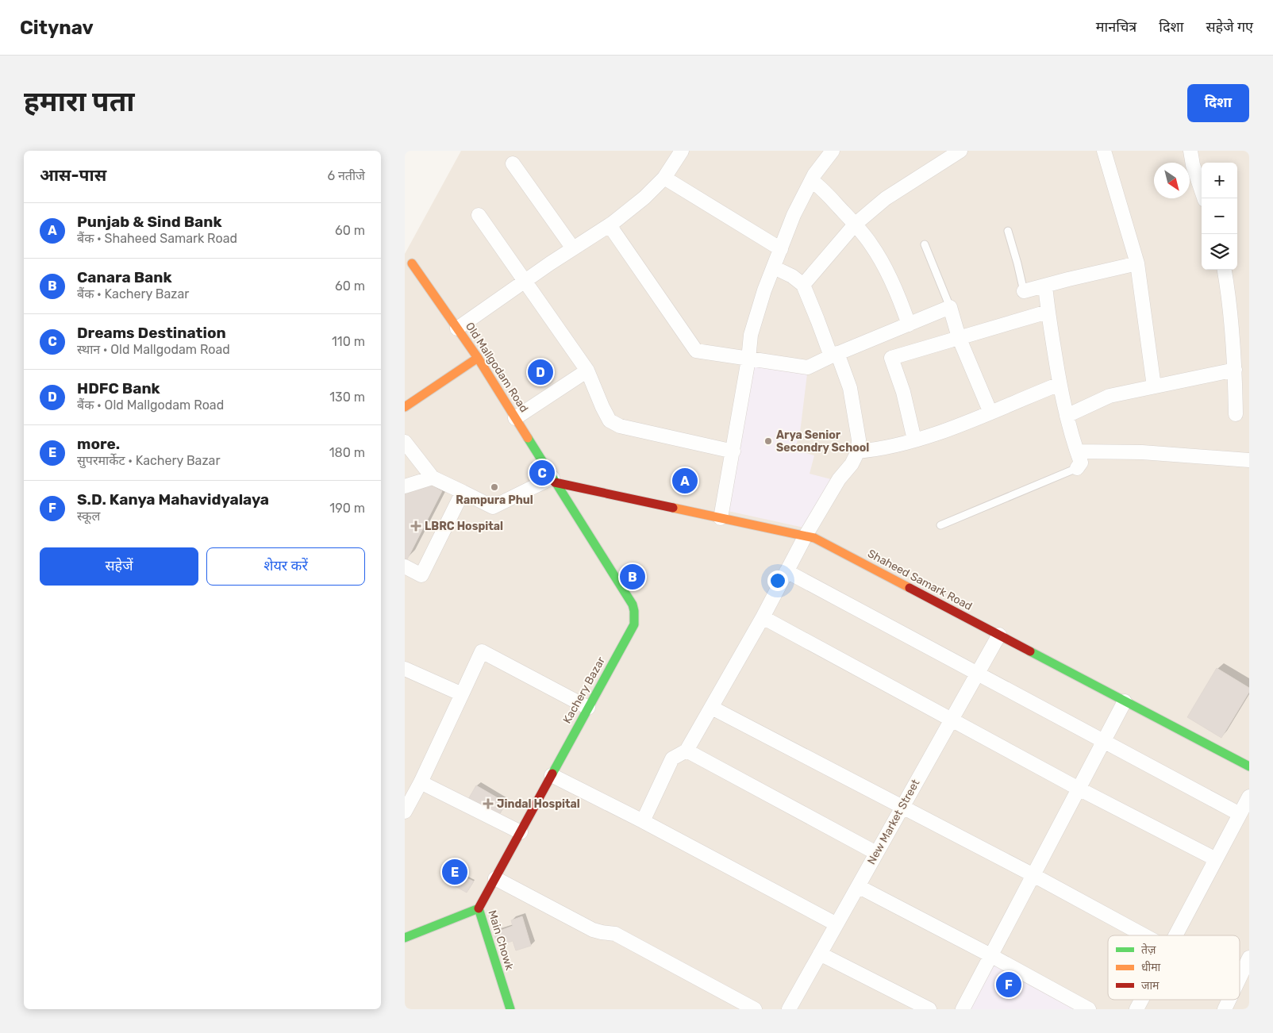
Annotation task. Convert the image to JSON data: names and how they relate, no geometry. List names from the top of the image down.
{
  "streets": {
    "street": [
      "Old Mallgodam Road",
      "Shaheed Samark Road",
      "Kachery Bazar",
      "New Market Street",
      "Main Chowk"
    ]
  },
  "crossings": [
    ["Old Mallgodam Road", "Shaheed Samark Road"],
    ["Old Mallgodam Road", "Kachery Bazar"],
    ["Shaheed Samark Road", "Kachery Bazar"],
    ["Shaheed Samark Road", "New Market Street"],
    ["Kachery Bazar", "Main Chowk"]
  ],
  "places": {
    "other": ["Arya Senior Secondry School", "Rampura Phul"],
    "health": ["LBRC Hospital", "Jindal Hospital"]
  },
  "legend": ["तेज़", "धीमा", "जाम"],
  "north": "bottom right",
  "page": {
    "header": "Citynav",
    "nav": ["मानचित्र", "दिशा", "सहेजे गए"],
    "buttons": [
      "दिशा",
      ["सहेजें", "शेयर करें"]
    ],
    "title": "हमारा पता",
    "heading": ["आस-पास", "6 नतीजे"],
    "map_buttons": ["+", "−"],
    "list": [
      {
        "mark": "A",
        "name": "Punjab & Sind Bank",
        "note": "बैंक · Shaheed Samark Road",
        "value": "60 m"
      },
      {
        "mark": "B",
        "name": "Canara Bank",
        "note": "बैंक · Kachery Bazar",
        "value": "60 m"
      },
      {
        "mark": "C",
        "name": "Dreams Destination",
        "note": "स्थान · Old Mallgodam Road",
        "value": "110 m"
      },
      {
        "mark": "D",
        "name": "HDFC Bank",
        "note": "बैंक · Old Mallgodam Road",
        "value": "130 m"
      },
      {
        "mark": "E",
        "name": "more.",
        "note": "सुपरमार्केट · Kachery Bazar",
        "value": "180 m"
      },
      {
        "mark": "F",
        "name": "S.D. Kanya Mahavidyalaya",
        "note": "स्कूल",
        "value": "190 m"
      }
    ],
    "pins": [
      "D",
      "C",
      "A",
      "B",
      "E",
      "F"
    ]
  }
}
